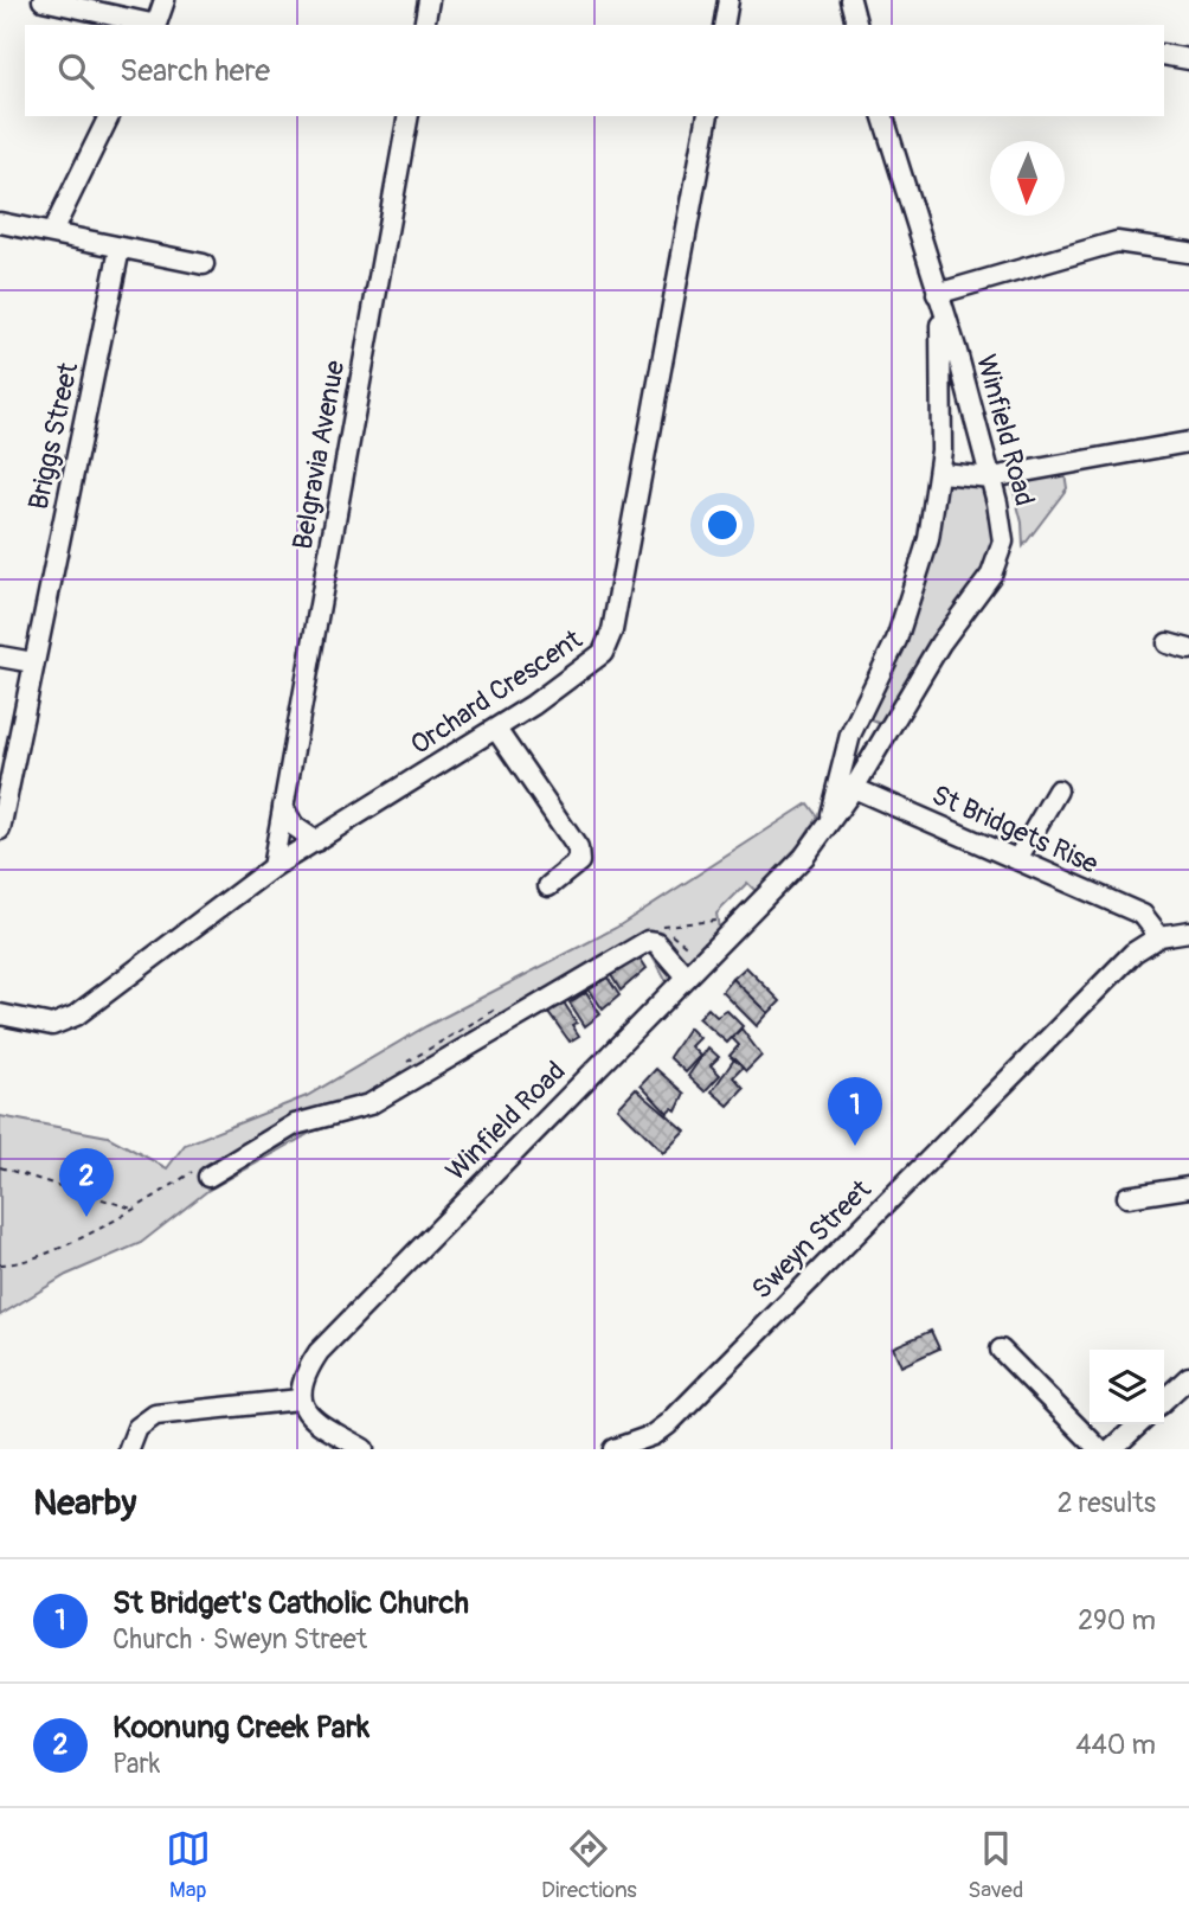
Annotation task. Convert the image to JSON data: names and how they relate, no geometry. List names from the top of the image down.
{
  "streets": {
    "street": [
      "Winfield Road",
      "Briggs Street",
      "Belgravia Avenue",
      "Orchard Crescent",
      "St Bridgets Rise",
      "Sweyn Street"
    ]
  },
  "crossings": [
    ["Winfield Road", "St Bridgets Rise"],
    ["Belgravia Avenue", "Orchard Crescent"],
    ["St Bridgets Rise", "Sweyn Street"]
  ],
  "north": "bottom",
  "page": {
    "search": "Search here",
    "pins": ["1", "2"],
    "heading": ["Nearby", "2 results"],
    "list": [
      {
        "mark": "1",
        "name": "St Bridget's Catholic Church",
        "note": "Church · Sweyn Street",
        "value": "290 m"
      },
      {
        "mark": "2",
        "name": "Koonung Creek Park",
        "note": "Park",
        "value": "440 m"
      }
    ],
    "nav": ["Map", "Directions", "Saved"]
  }
}
